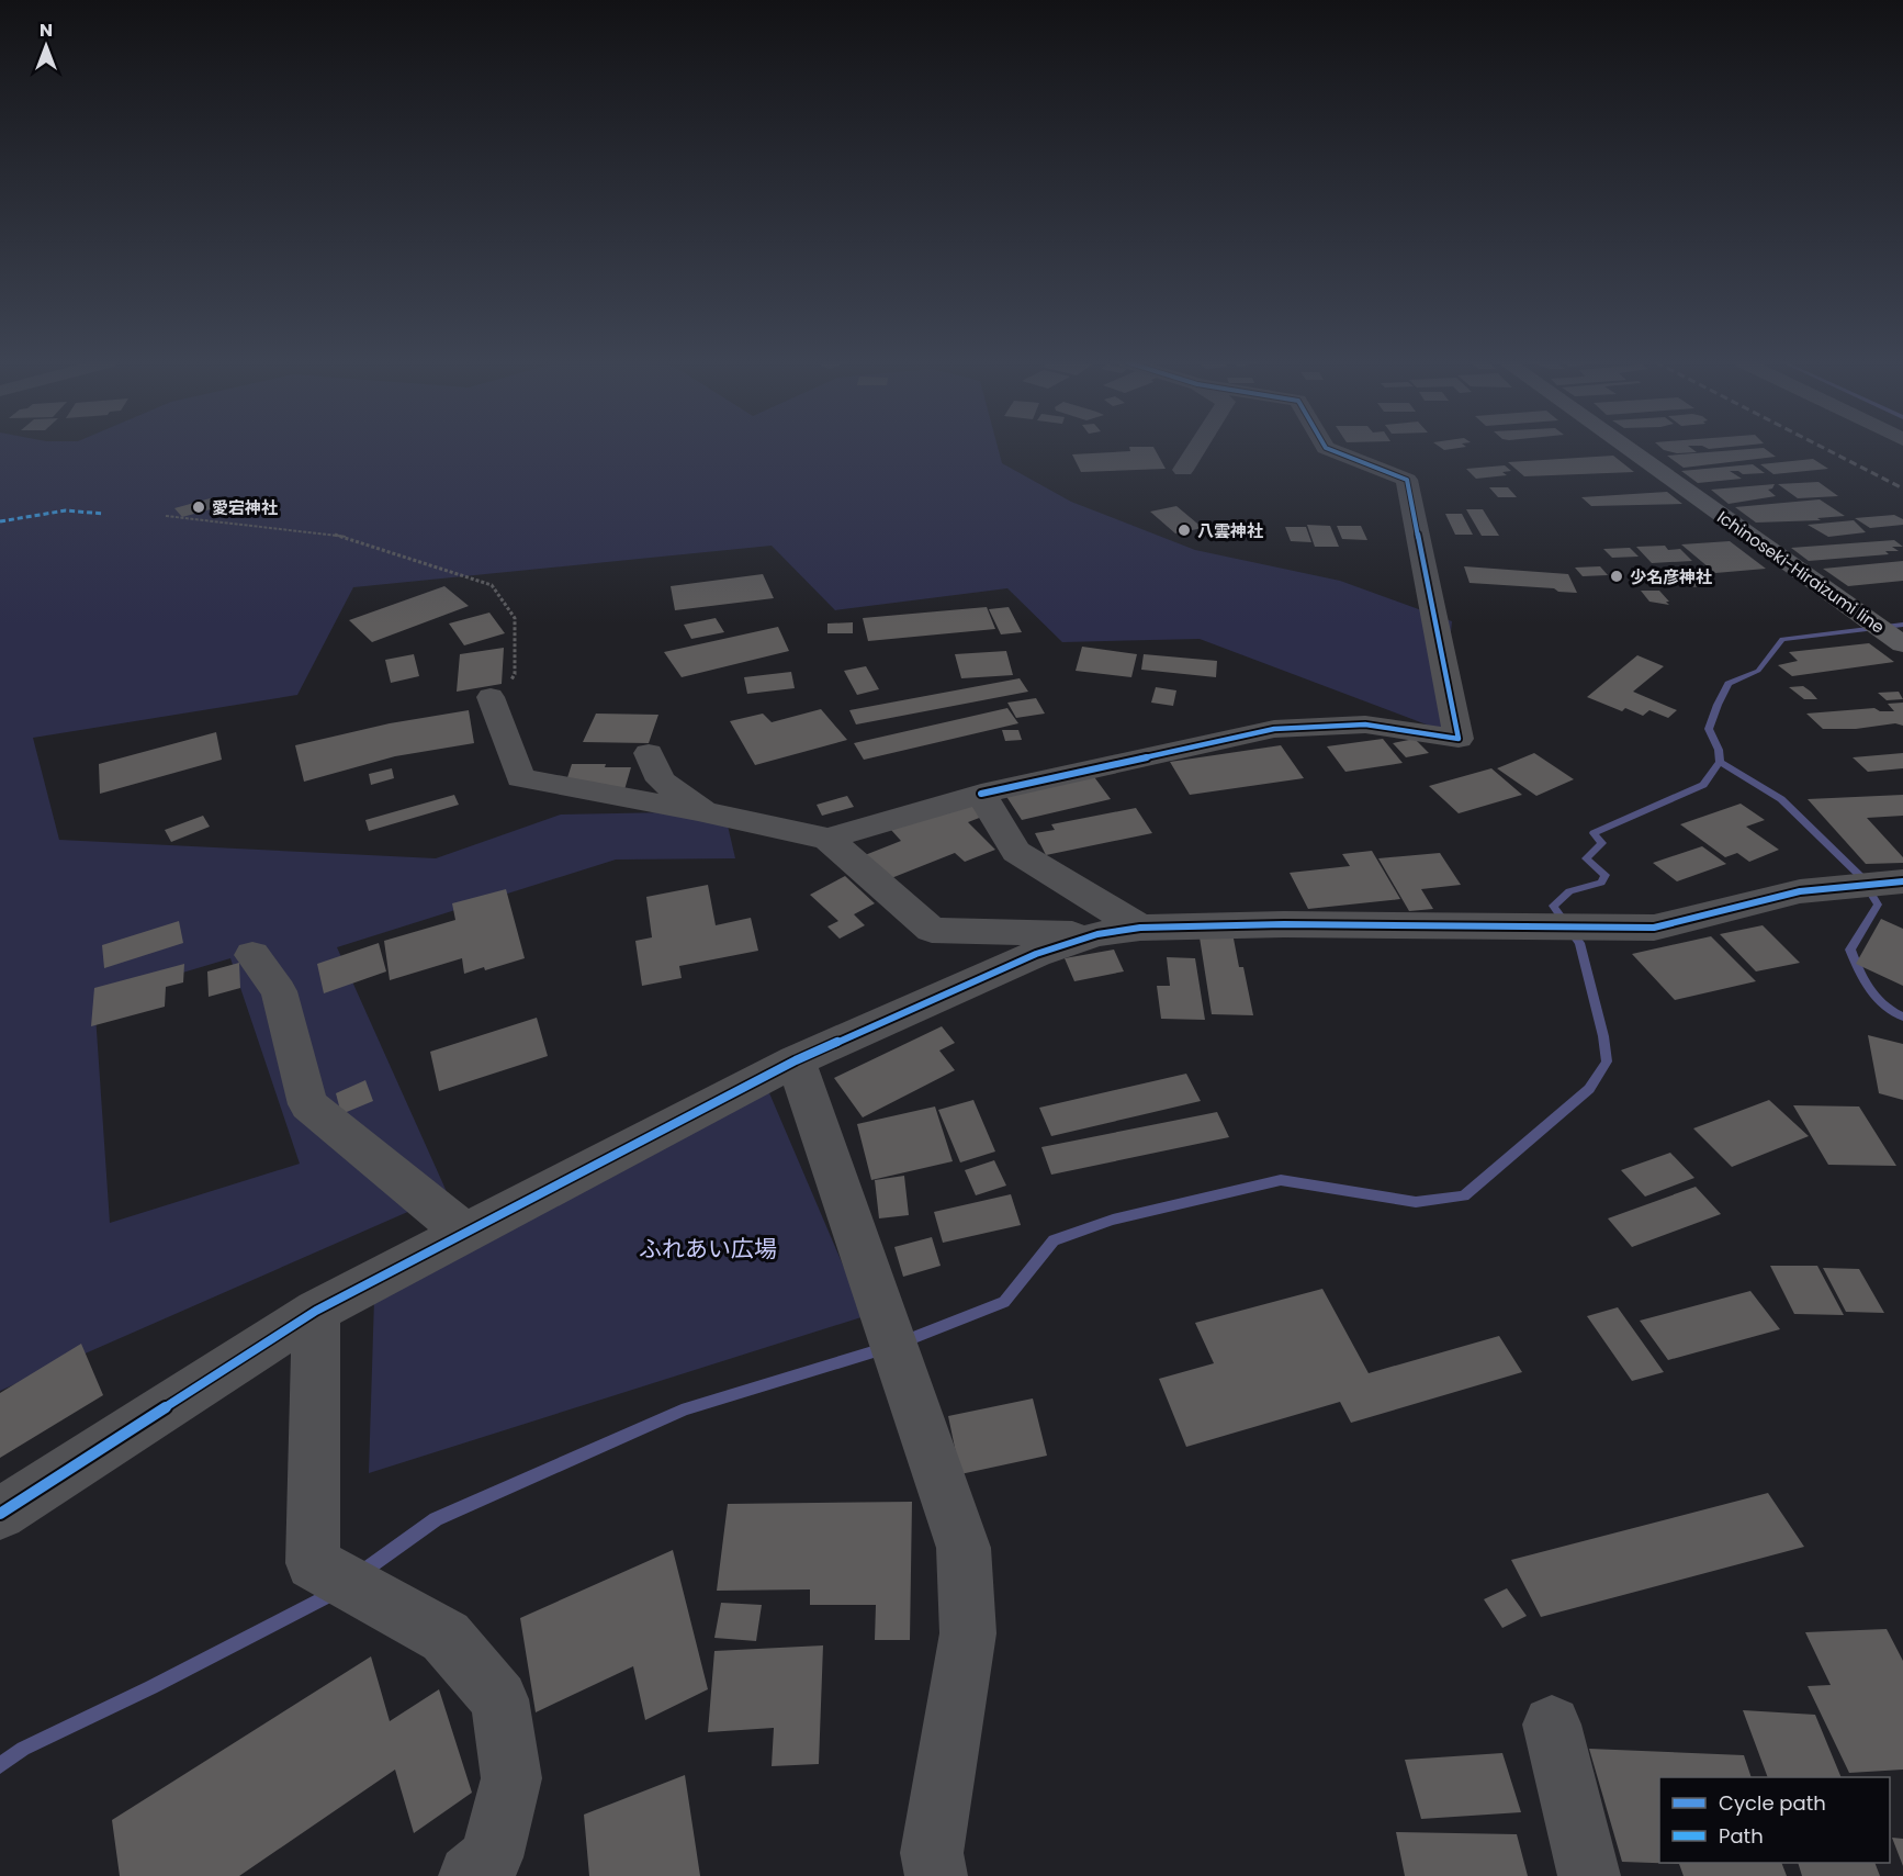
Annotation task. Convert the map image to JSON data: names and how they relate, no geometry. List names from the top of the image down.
{
  "streets": {
    "main road": ["Ichinoseki-Hiraizumi line"]
  },
  "parks": ["ふれあい広場"],
  "places": ["愛宕神社", "八雲神社", "少名彦神社"],
  "legend": ["Cycle path", "Path"],
  "north": "top"
}
